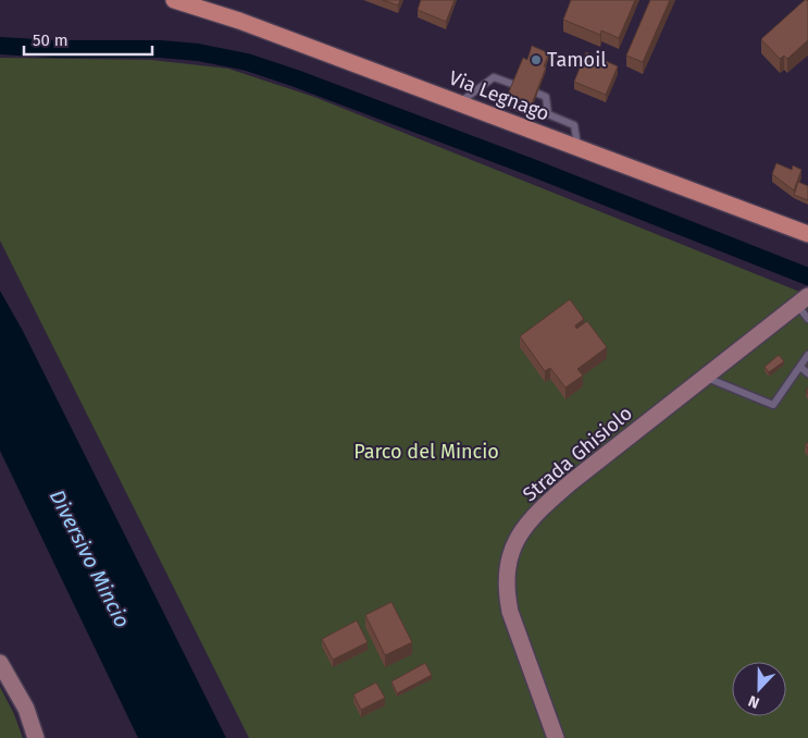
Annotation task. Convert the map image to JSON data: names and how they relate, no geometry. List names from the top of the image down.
{
  "streets": {
    "main road": ["Via Legnago"],
    "street": ["Strada Ghisiolo"]
  },
  "water": ["Diversivo Mincio"],
  "parks": ["Parco del Mincio"],
  "places": ["Tamoil"],
  "scale_bar": "50 m",
  "north": "bottom"
}
